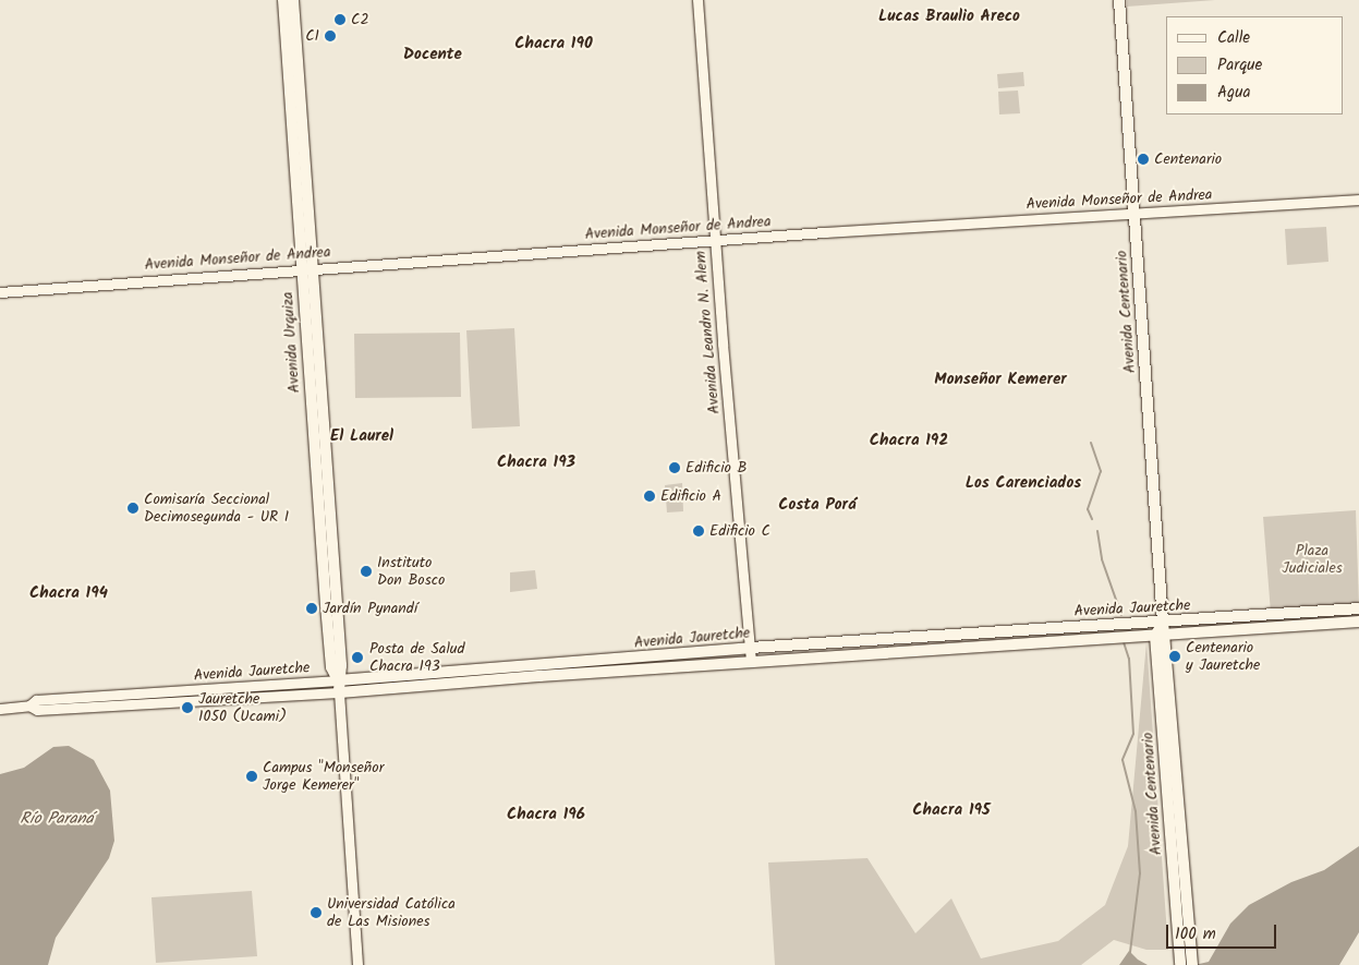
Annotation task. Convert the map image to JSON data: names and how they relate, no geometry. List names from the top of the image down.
{
  "streets": {
    "main road": [
      "Avenida Monseñor de Andrea",
      "Avenida Centenario",
      "Avenida Leandro N. Alem",
      "Avenida Urquiza",
      "Avenida Jauretche"
    ]
  },
  "crossings": [
    ["Avenida Monseñor de Andrea", "Avenida Centenario"],
    ["Avenida Monseñor de Andrea", "Avenida Leandro N. Alem"],
    ["Avenida Monseñor de Andrea", "Avenida Urquiza"],
    ["Avenida Centenario", "Avenida Jauretche"],
    ["Avenida Leandro N. Alem", "Avenida Jauretche"],
    ["Avenida Urquiza", "Avenida Jauretche"]
  ],
  "districts": [
    "Lucas Braulio Areco",
    "Chacra 190",
    "Docente",
    "Monseñor Kemerer",
    "El Laurel",
    "Chacra 192",
    "Chacra 193",
    "Los Carenciados",
    "Costa Porá",
    "Chacra 194",
    "Chacra 195",
    "Chacra 196"
  ],
  "water": ["Río Paraná"],
  "parks": ["Plaza Judiciales"],
  "places": [
    "C2",
    "C1",
    "Centenario",
    "Edificio B",
    "Edificio A",
    "Comisaría Seccional Decimosegunda - UR I",
    "Edificio C",
    "Instituto Don Bosco",
    "Jardín Pynandí",
    "Centenario y Jauretche",
    "Posta de Salud Chacra 193",
    "Jauretche 1050 (Ucami)",
    "Campus \"Monseñor Jorge Kemerer\"",
    "Universidad Católica de Las Misiones"
  ],
  "legend": ["Calle", "Parque", "Agua"],
  "scale_bar": "100 m"
}
